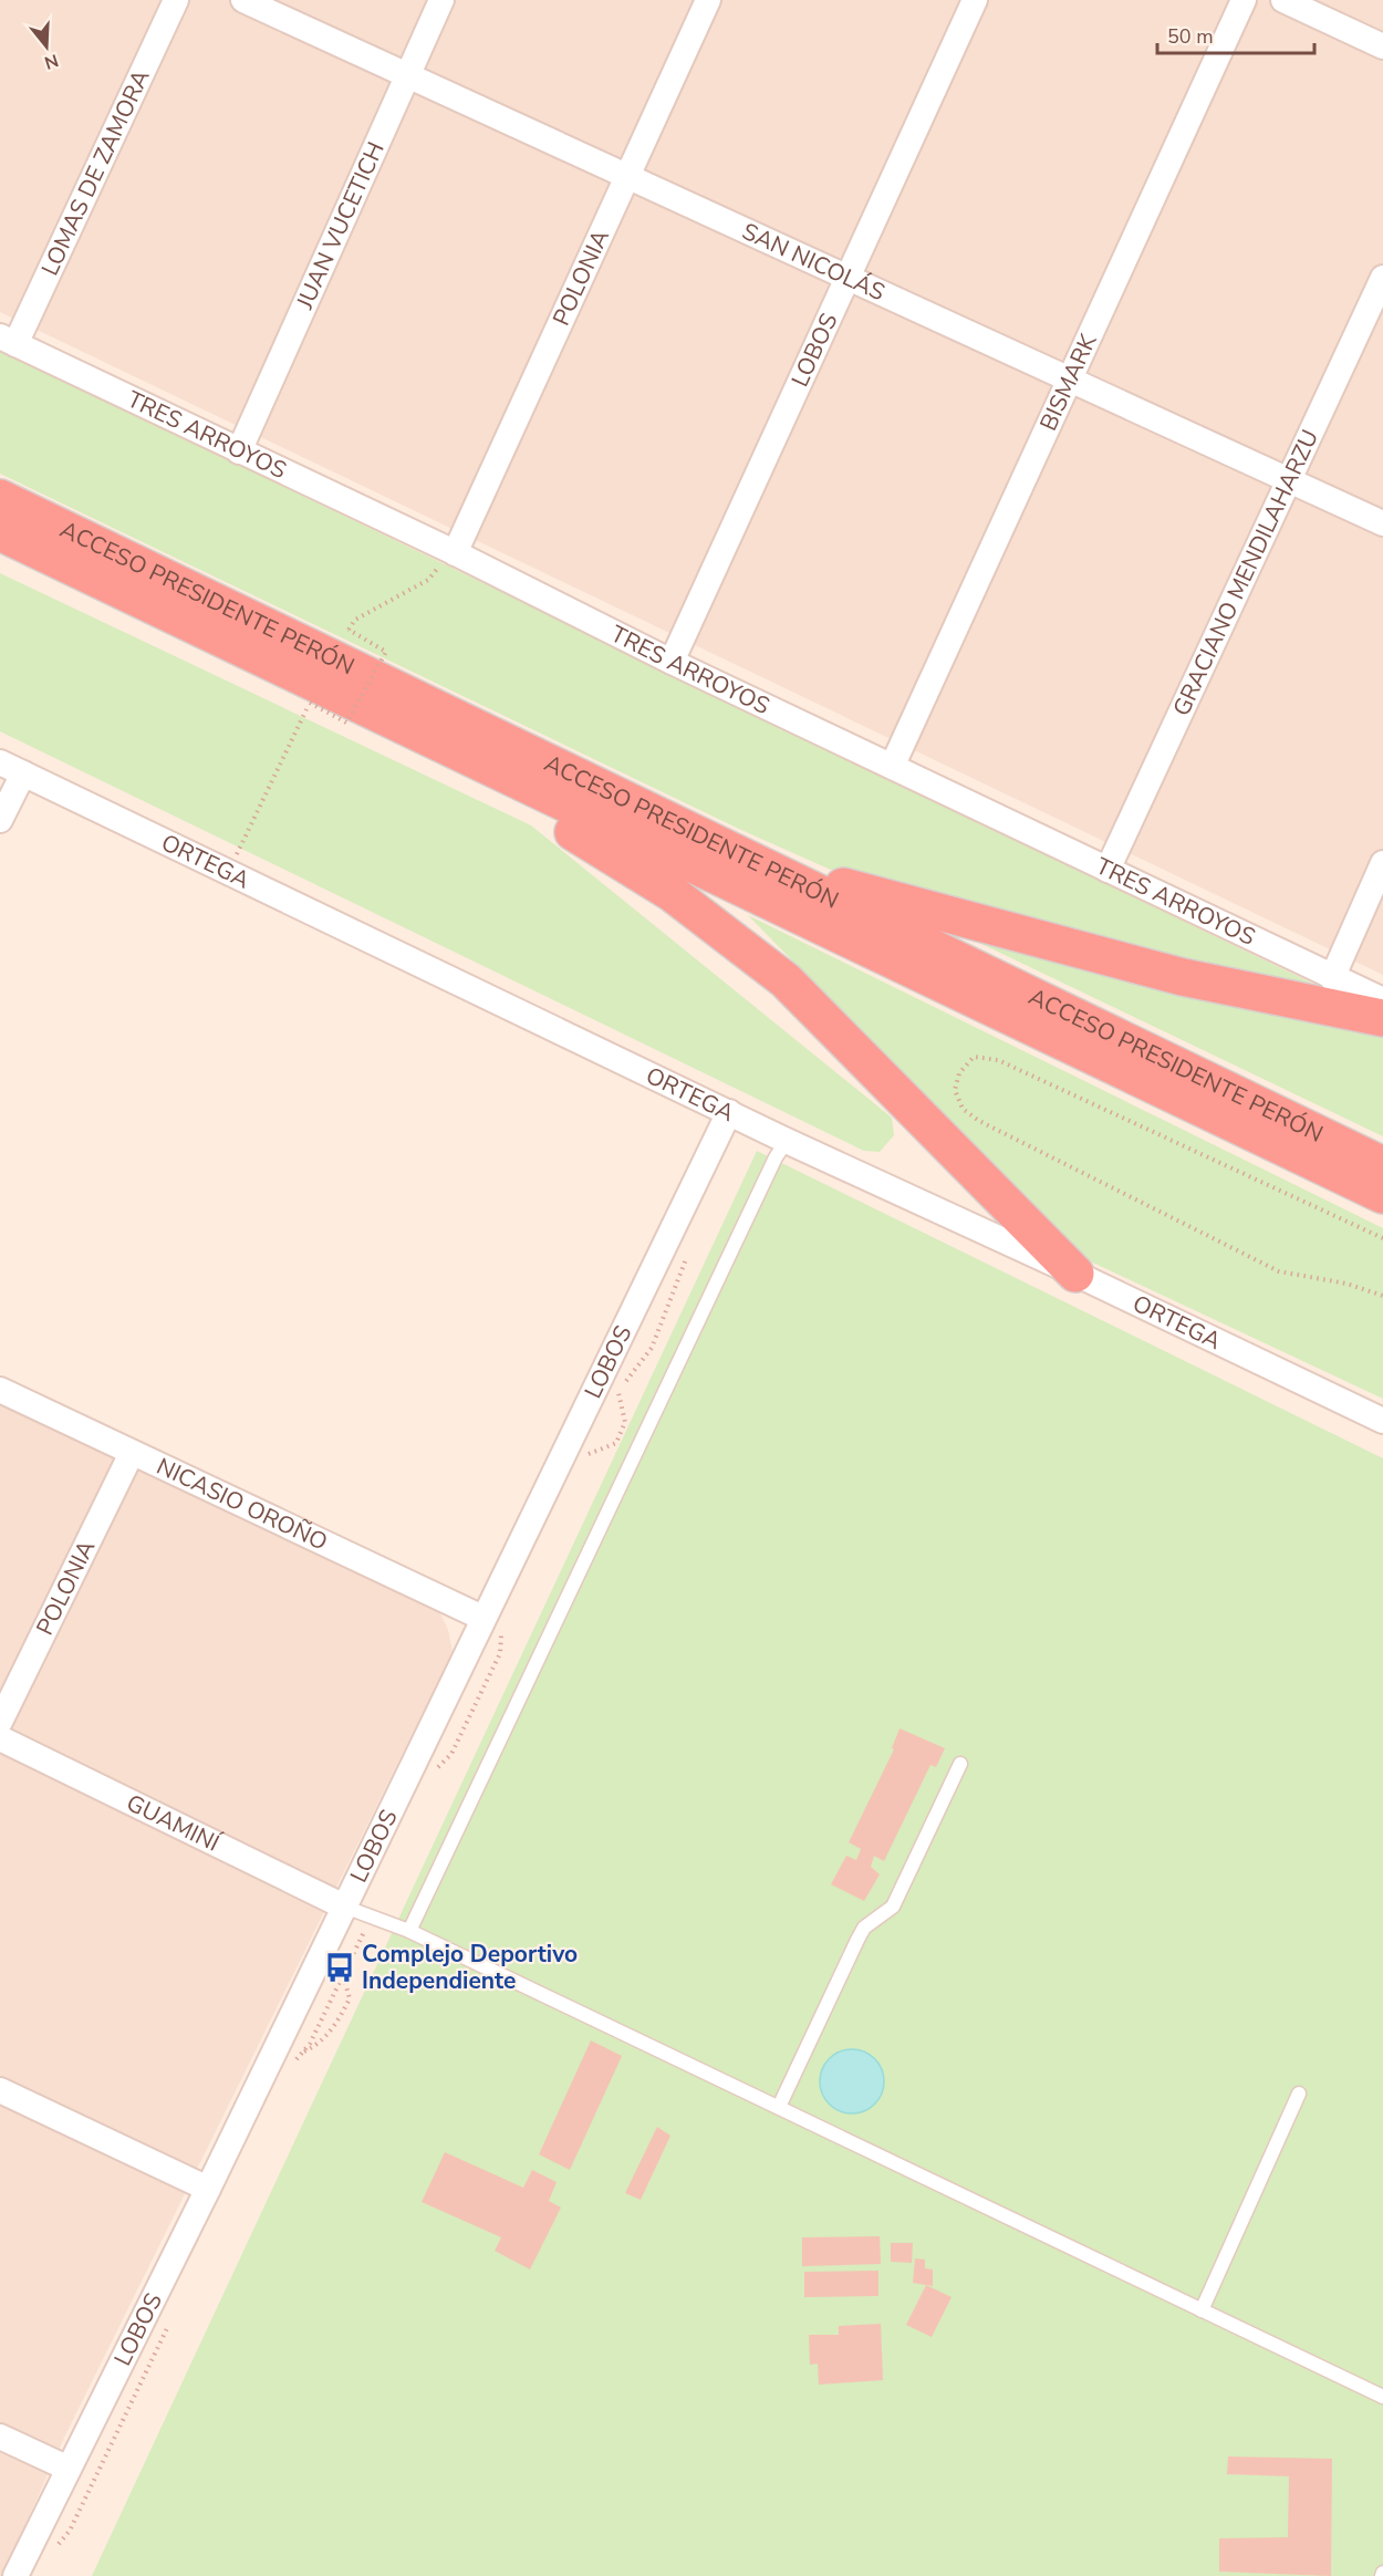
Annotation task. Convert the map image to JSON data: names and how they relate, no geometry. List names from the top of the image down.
{
  "streets": {
    "highway": ["ACCESO PRESIDENTE PERÓN"],
    "street": [
      "LOMAS DE ZAMORA",
      "JUAN VUCETICH",
      "SAN NICOLÁS",
      "POLONIA",
      "LOBOS",
      "BISMARK",
      "TRES ARROYOS",
      "GRACIANO MENDILAHARZU",
      "ORTEGA",
      "NICASIO OROÑO",
      "GUAMINÍ"
    ]
  },
  "crossings": [
    ["LOMAS DE ZAMORA", "TRES ARROYOS"],
    ["JUAN VUCETICH", "SAN NICOLÁS"],
    ["JUAN VUCETICH", "TRES ARROYOS"],
    ["SAN NICOLÁS", "POLONIA"],
    ["SAN NICOLÁS", "LOBOS"],
    ["SAN NICOLÁS", "BISMARK"],
    ["SAN NICOLÁS", "GRACIANO MENDILAHARZU"],
    ["POLONIA", "TRES ARROYOS"],
    ["POLONIA", "NICASIO OROÑO"],
    ["LOBOS", "TRES ARROYOS"],
    ["LOBOS", "ORTEGA"],
    ["LOBOS", "NICASIO OROÑO"],
    ["LOBOS", "GUAMINÍ"],
    ["BISMARK", "TRES ARROYOS"],
    ["TRES ARROYOS", "GRACIANO MENDILAHARZU"]
  ],
  "places": {
    "bus stop": ["Complejo Deportivo Independiente"]
  },
  "scale_bar": "50 m",
  "north": "bottom"
}
